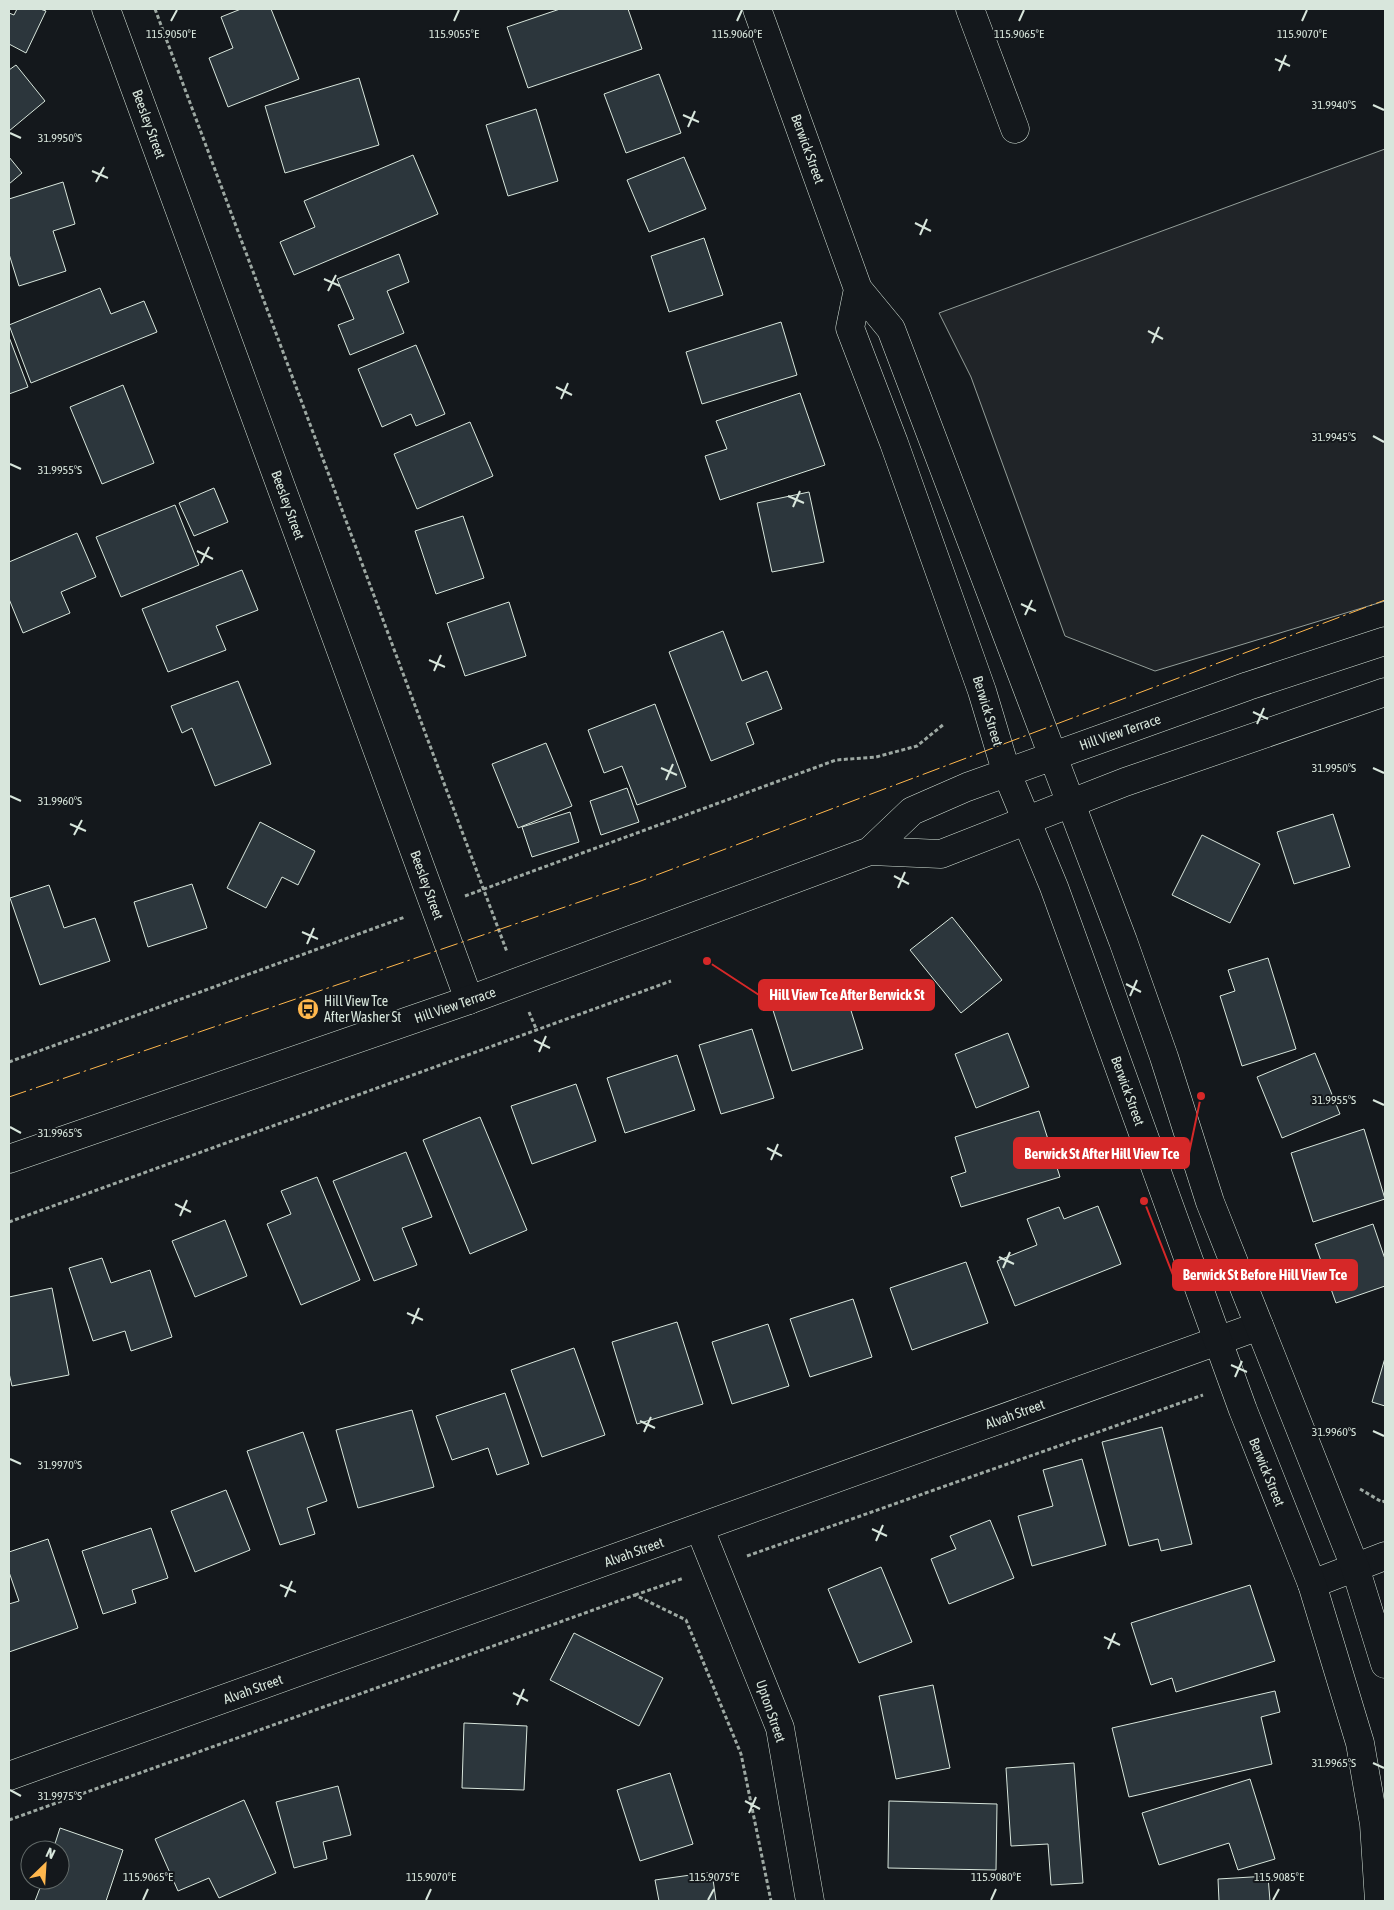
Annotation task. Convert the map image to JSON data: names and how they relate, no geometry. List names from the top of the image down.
{
  "streets": {
    "main road": [
      "Beesley Street",
      "Berwick Street",
      "Hill View Terrace",
      "Alvah Street",
      "Upton Street"
    ]
  },
  "crossings": [
    ["Beesley Street", "Hill View Terrace"],
    ["Berwick Street", "Hill View Terrace"],
    ["Berwick Street", "Alvah Street"],
    ["Alvah Street", "Upton Street"]
  ],
  "places": {
    "other": ["Hill View Tce After Berwick St", "Berwick St After Hill View Tce", "Berwick St Before Hill View Tce"],
    "bus stop": ["Hill View Tce After Washer St"]
  },
  "north": "top right",
  "coordinates": [
    "115.9050°E",
    "115.9055°E",
    "115.9060°E",
    "115.9065°E",
    "115.9070°E",
    "31.9940°S",
    "31.9950°S",
    "31.9945°S",
    "31.9955°S",
    "31.9960°S",
    "31.9965°S",
    "31.9970°S",
    "31.9975°S",
    "115.9075°E",
    "115.9080°E",
    "115.9085°E"
  ]
}
